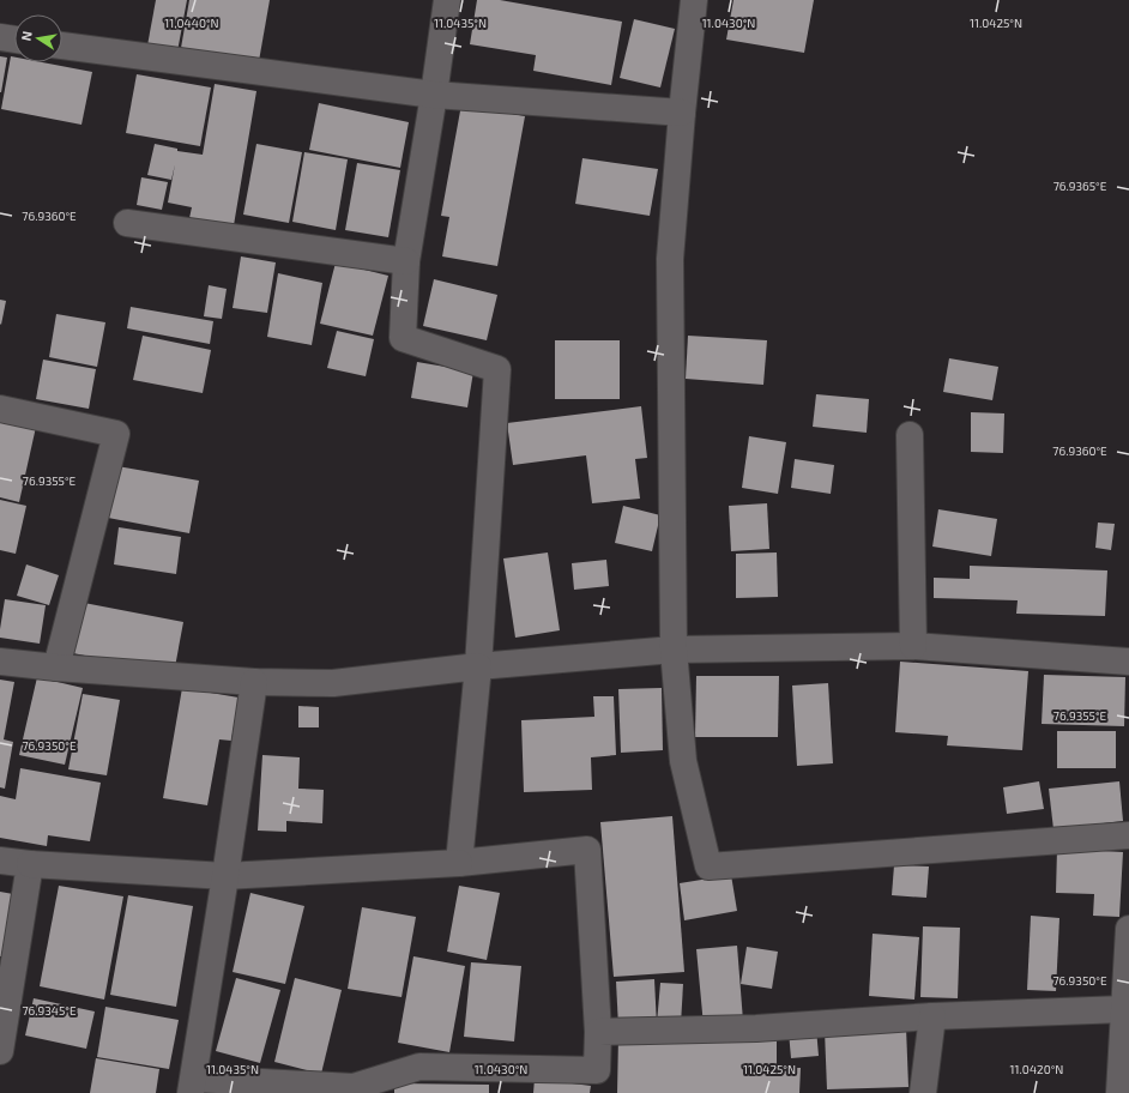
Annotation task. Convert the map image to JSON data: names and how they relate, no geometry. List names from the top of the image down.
{
  "north": "left",
  "coordinates": [
    "11.0440°N",
    "11.0435°N",
    "11.0430°N",
    "11.0425°N",
    "76.9365°E",
    "76.9360°E",
    "76.9355°E",
    "76.9350°E",
    "76.9345°E",
    "11.0420°N"
  ]
}
